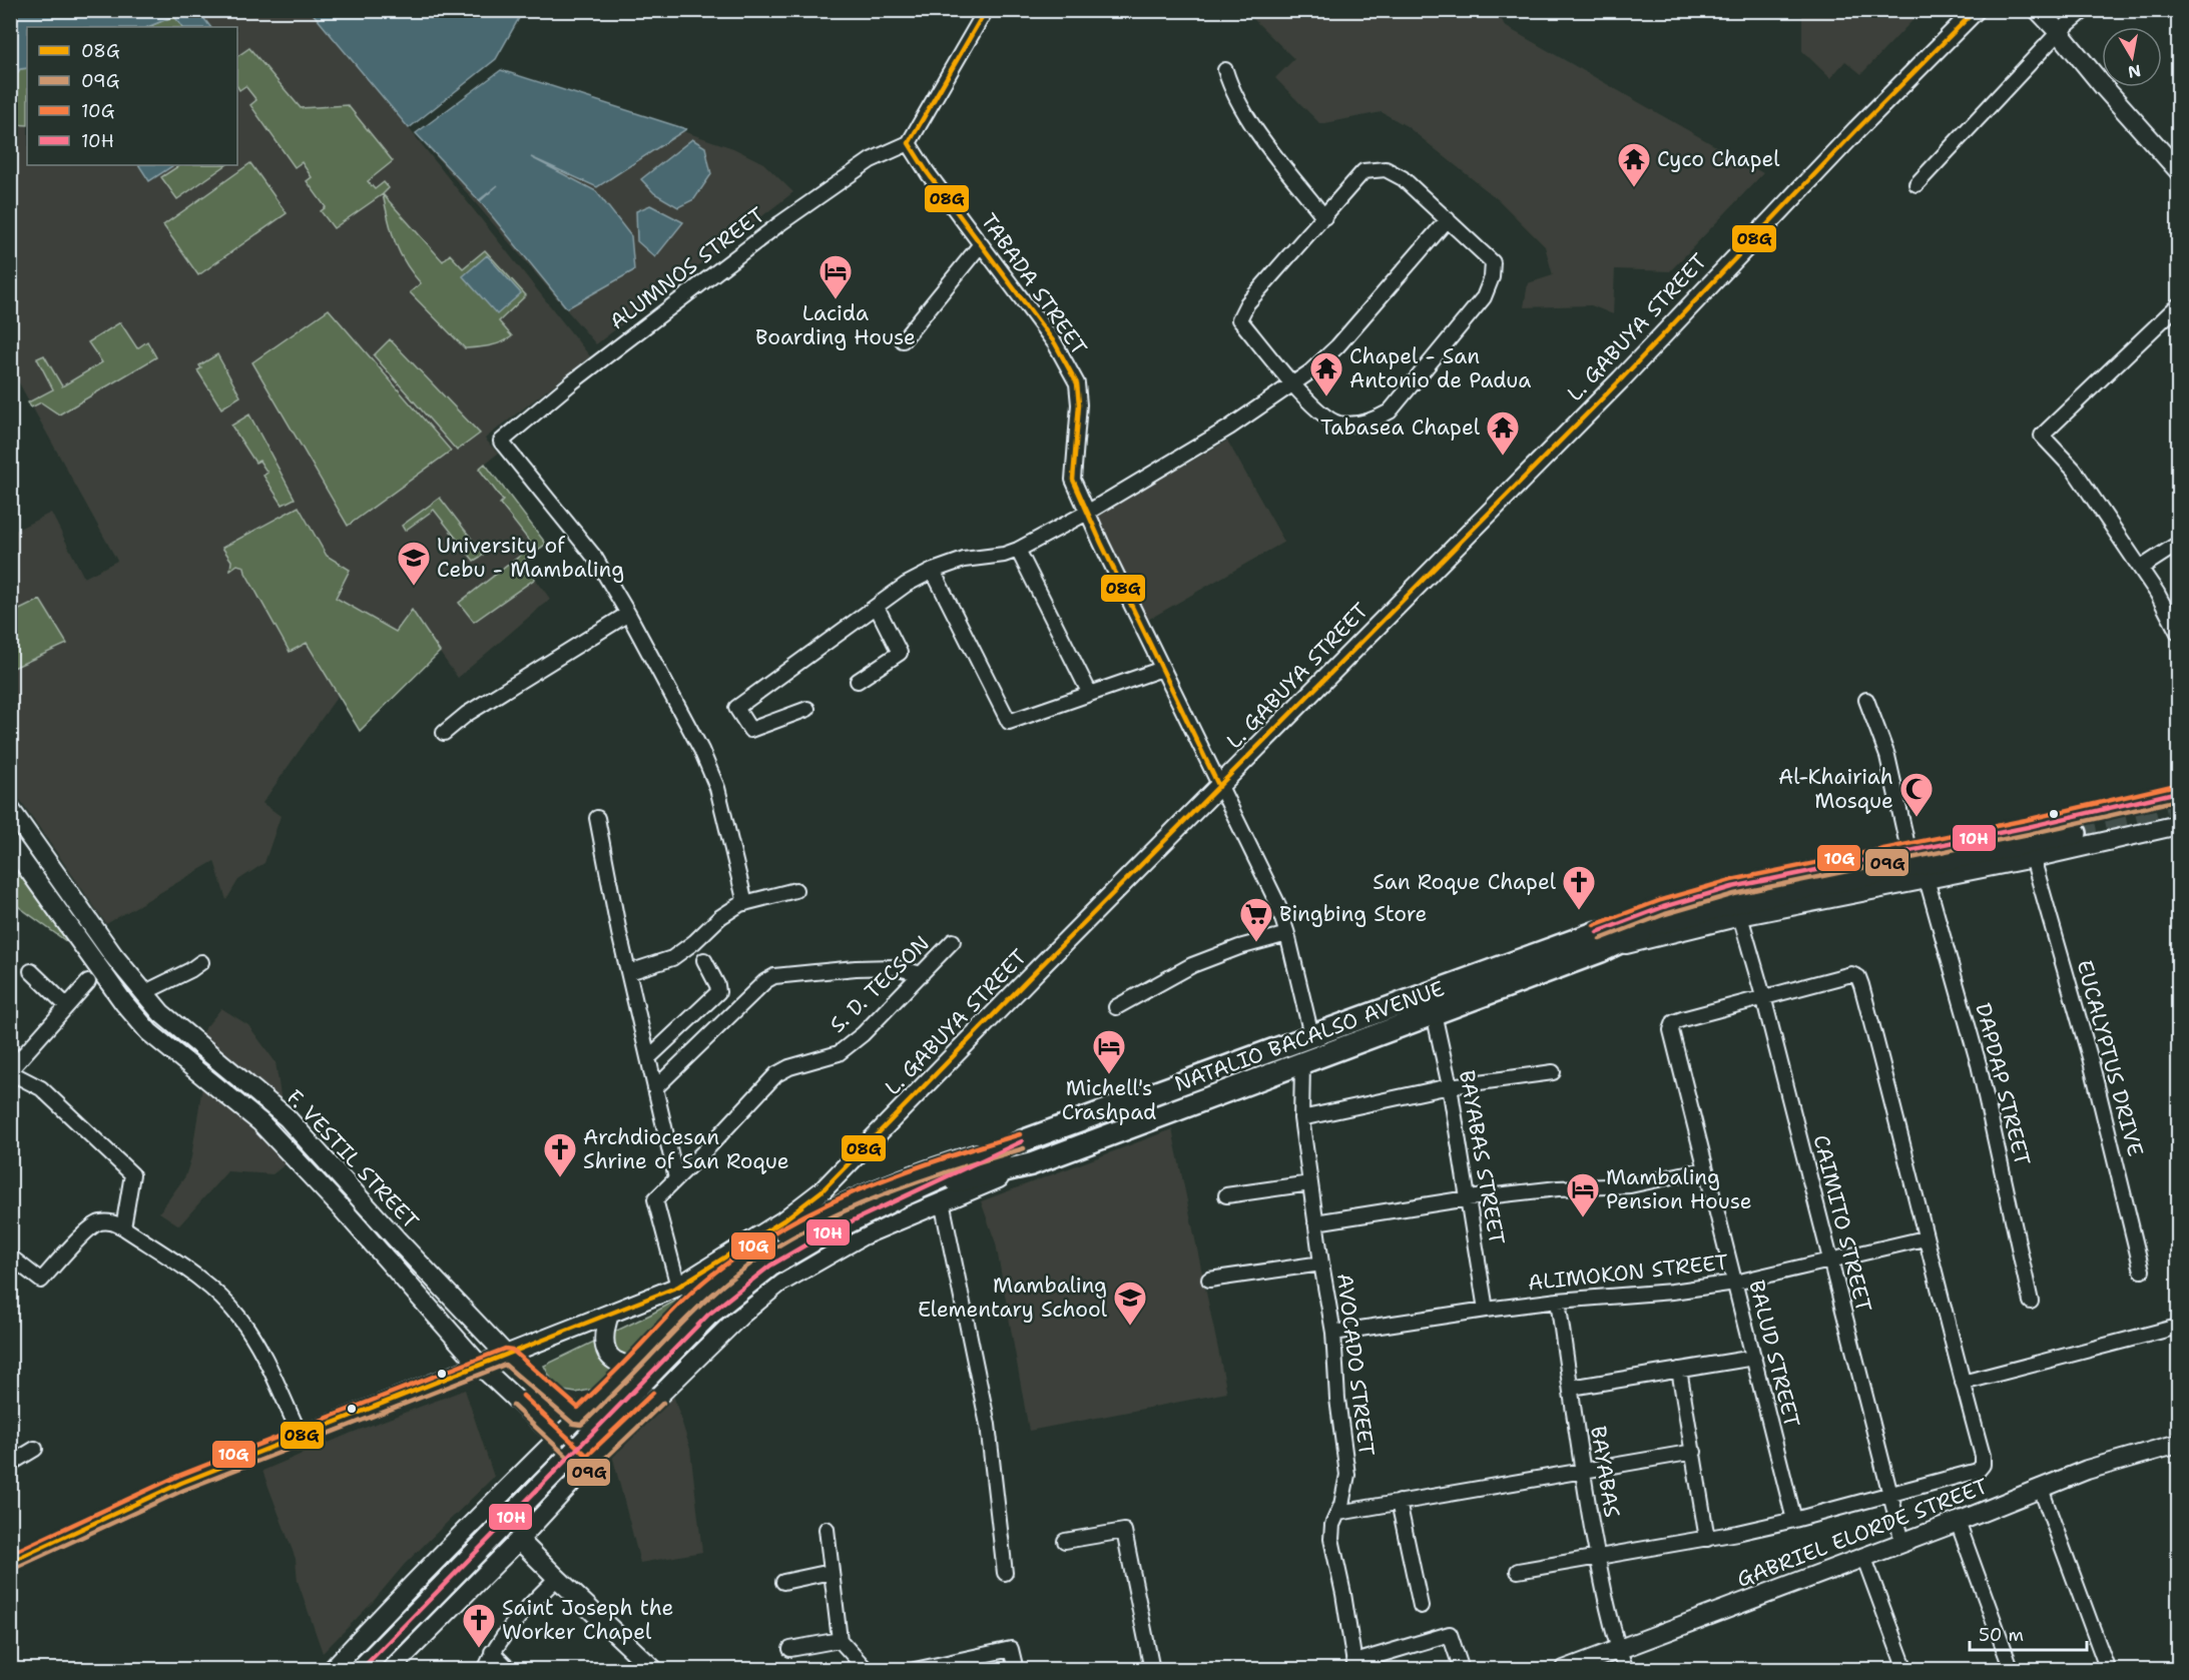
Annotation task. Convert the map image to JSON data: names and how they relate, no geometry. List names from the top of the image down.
{
  "streets": {
    "main road": [
      "L. GABUYA STREET",
      "NATALIO BACALSO AVENUE",
      "F. VESTIL STREET",
      "GABRIEL ELORDE STREET"
    ],
    "street": [
      "ALUMNOS STREET",
      "TABADA STREET",
      "S. D. TECSON",
      "EUCALYPTUS DRIVE",
      "DAPDAP STREET",
      "BAYABAS STREET",
      "CAIMITO STREET",
      "ALIMOKON STREET",
      "BALUD STREET",
      "AVOCADO STREET",
      "BAYABAS"
    ]
  },
  "crossings": [
    ["ALUMNOS STREET", "TABADA STREET"],
    ["TABADA STREET", "L. GABUYA STREET"],
    ["TABADA STREET", "NATALIO BACALSO AVENUE"],
    ["L. GABUYA STREET", "S. D. TECSON"],
    ["L. GABUYA STREET", "F. VESTIL STREET"],
    ["NATALIO BACALSO AVENUE", "EUCALYPTUS DRIVE"],
    ["NATALIO BACALSO AVENUE", "DAPDAP STREET"],
    ["NATALIO BACALSO AVENUE", "BAYABAS STREET"],
    ["NATALIO BACALSO AVENUE", "F. VESTIL STREET"],
    ["NATALIO BACALSO AVENUE", "CAIMITO STREET"],
    ["NATALIO BACALSO AVENUE", "AVOCADO STREET"],
    ["BAYABAS STREET", "ALIMOKON STREET"],
    ["CAIMITO STREET", "ALIMOKON STREET"],
    ["CAIMITO STREET", "BALUD STREET"],
    ["CAIMITO STREET", "GABRIEL ELORDE STREET"],
    ["ALIMOKON STREET", "BALUD STREET"],
    ["ALIMOKON STREET", "AVOCADO STREET"],
    ["ALIMOKON STREET", "BAYABAS"],
    ["BAYABAS", "GABRIEL ELORDE STREET"]
  ],
  "places": {
    "temple": ["Cyco Chapel", "Chapel - San Antonio de Padua", "Tabasea Chapel"],
    "hotel": ["Lacida Boarding House", "Michell's Crashpad", "Mambaling Pension House"],
    "school or university": ["University of Cebu - Mambaling", "Mambaling Elementary School"],
    "mosque": ["Al-Khairiah Mosque"],
    "church": ["San Roque Chapel", "Archdiocesan Shrine of San Roque", "Saint Joseph the Worker Chapel"],
    "supermarket": ["Bingbing Store"]
  },
  "lines": [
    "transit line 08G",
    "transit line 10G",
    "transit line 10H",
    "transit line 09G"
  ],
  "legend": [
    "08G",
    "09G",
    "10G",
    "10H"
  ],
  "scale_bar": "50 m",
  "north": "bottom"
}
